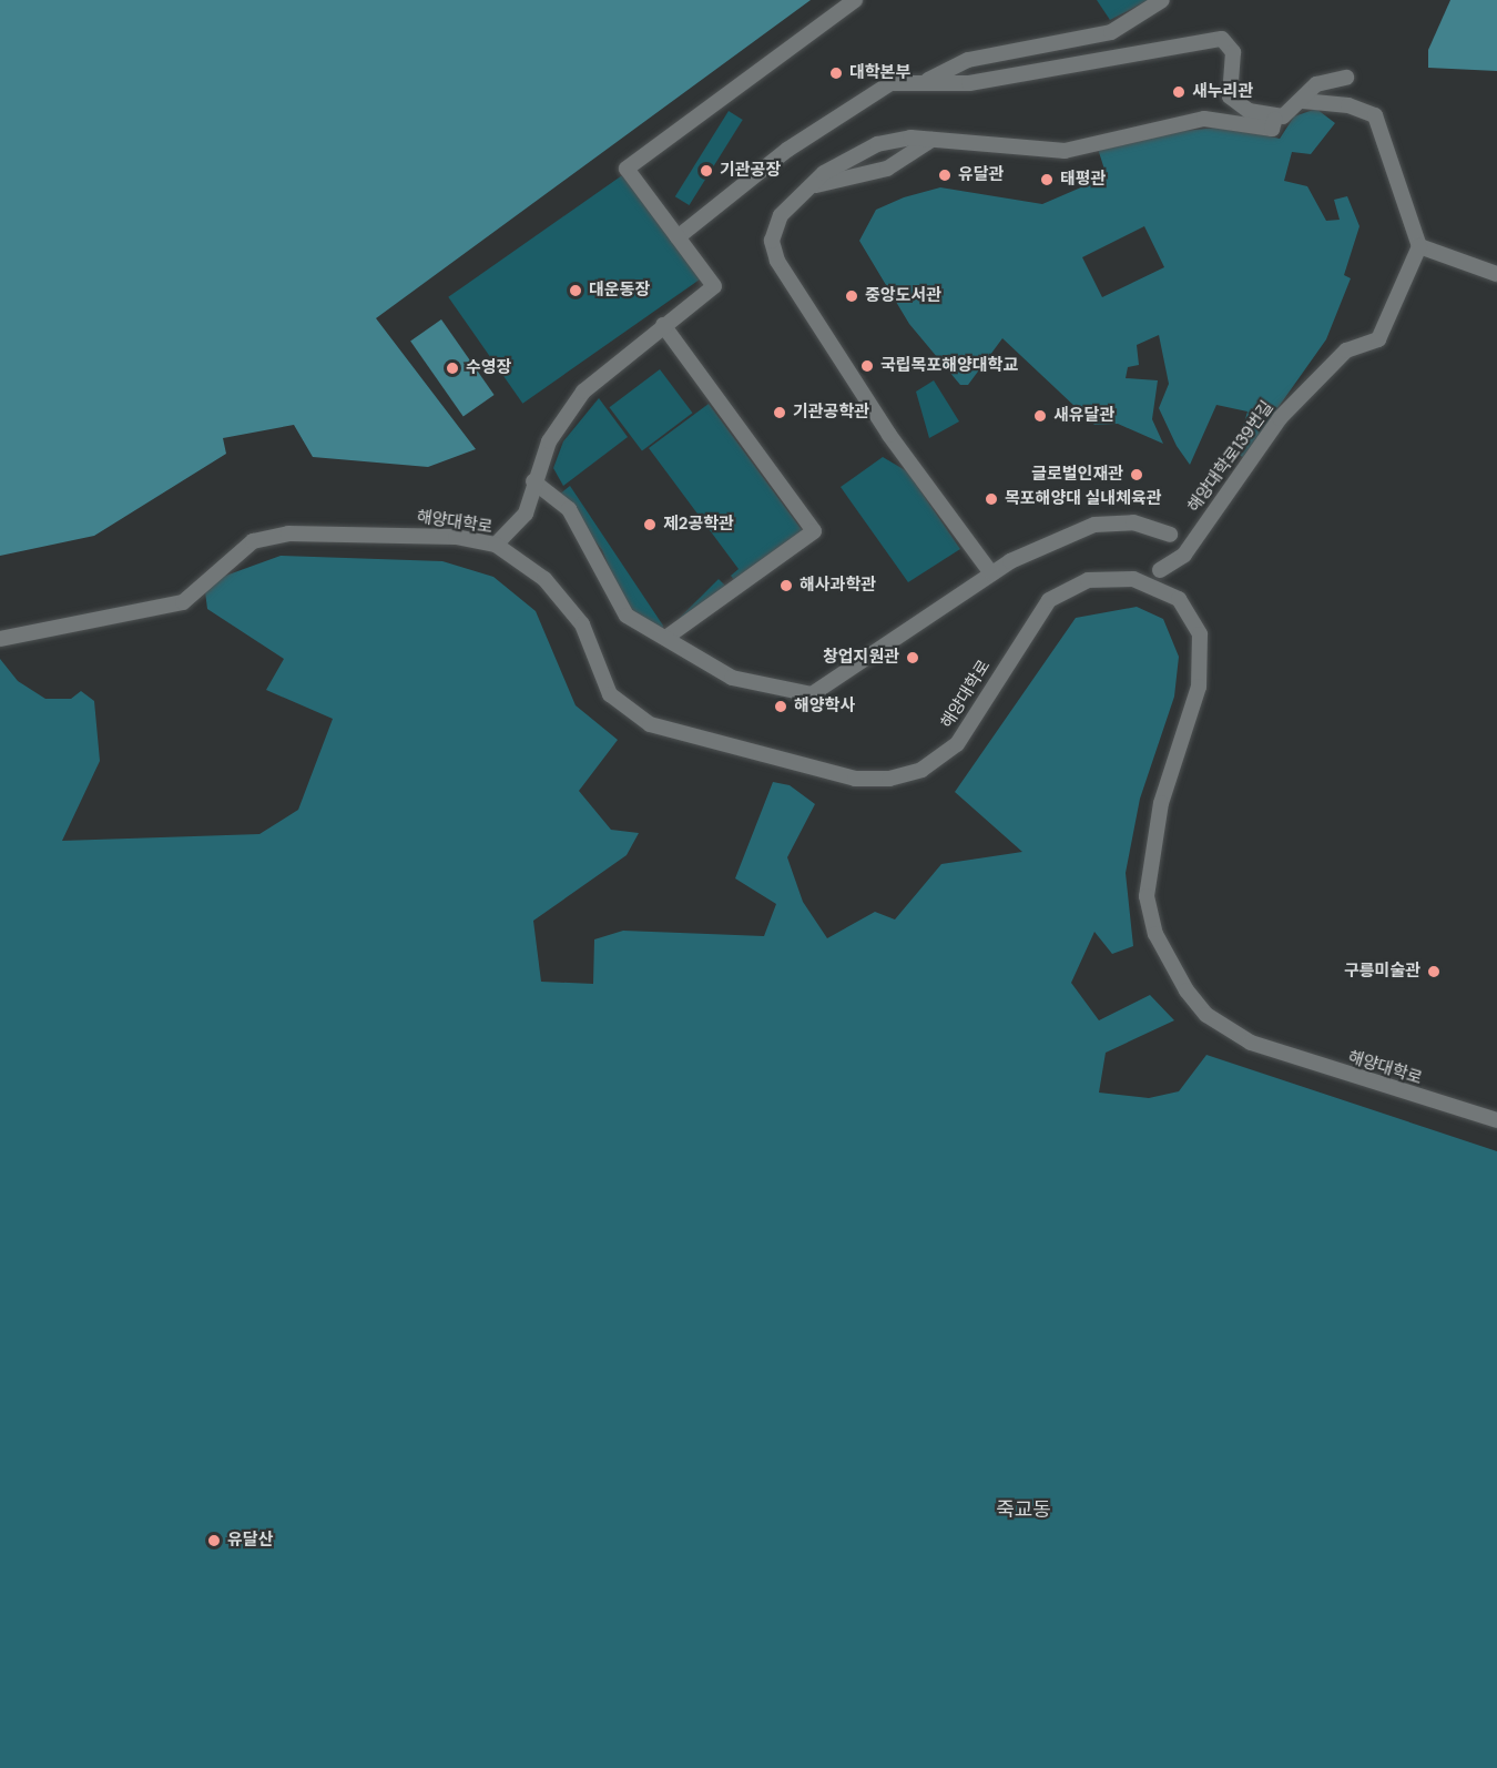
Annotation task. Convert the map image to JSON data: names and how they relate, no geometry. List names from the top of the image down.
{
  "streets": {
    "street": ["해양대학로139번길", "해양대학로"]
  },
  "districts": ["죽교동"],
  "places": [
    "대학본부",
    "새누리관",
    "기관공장",
    "유달관",
    "태평관",
    "대운동장",
    "중앙도서관",
    "국립목포해양대학교",
    "수영장",
    "기관공학관",
    "새유달관",
    "글로벌인재관",
    "목포해양대 실내체육관",
    "제2공학관",
    "해사과학관",
    "창업지원관",
    "해양학사",
    "구릉미술관",
    "유달산"
  ]
}
